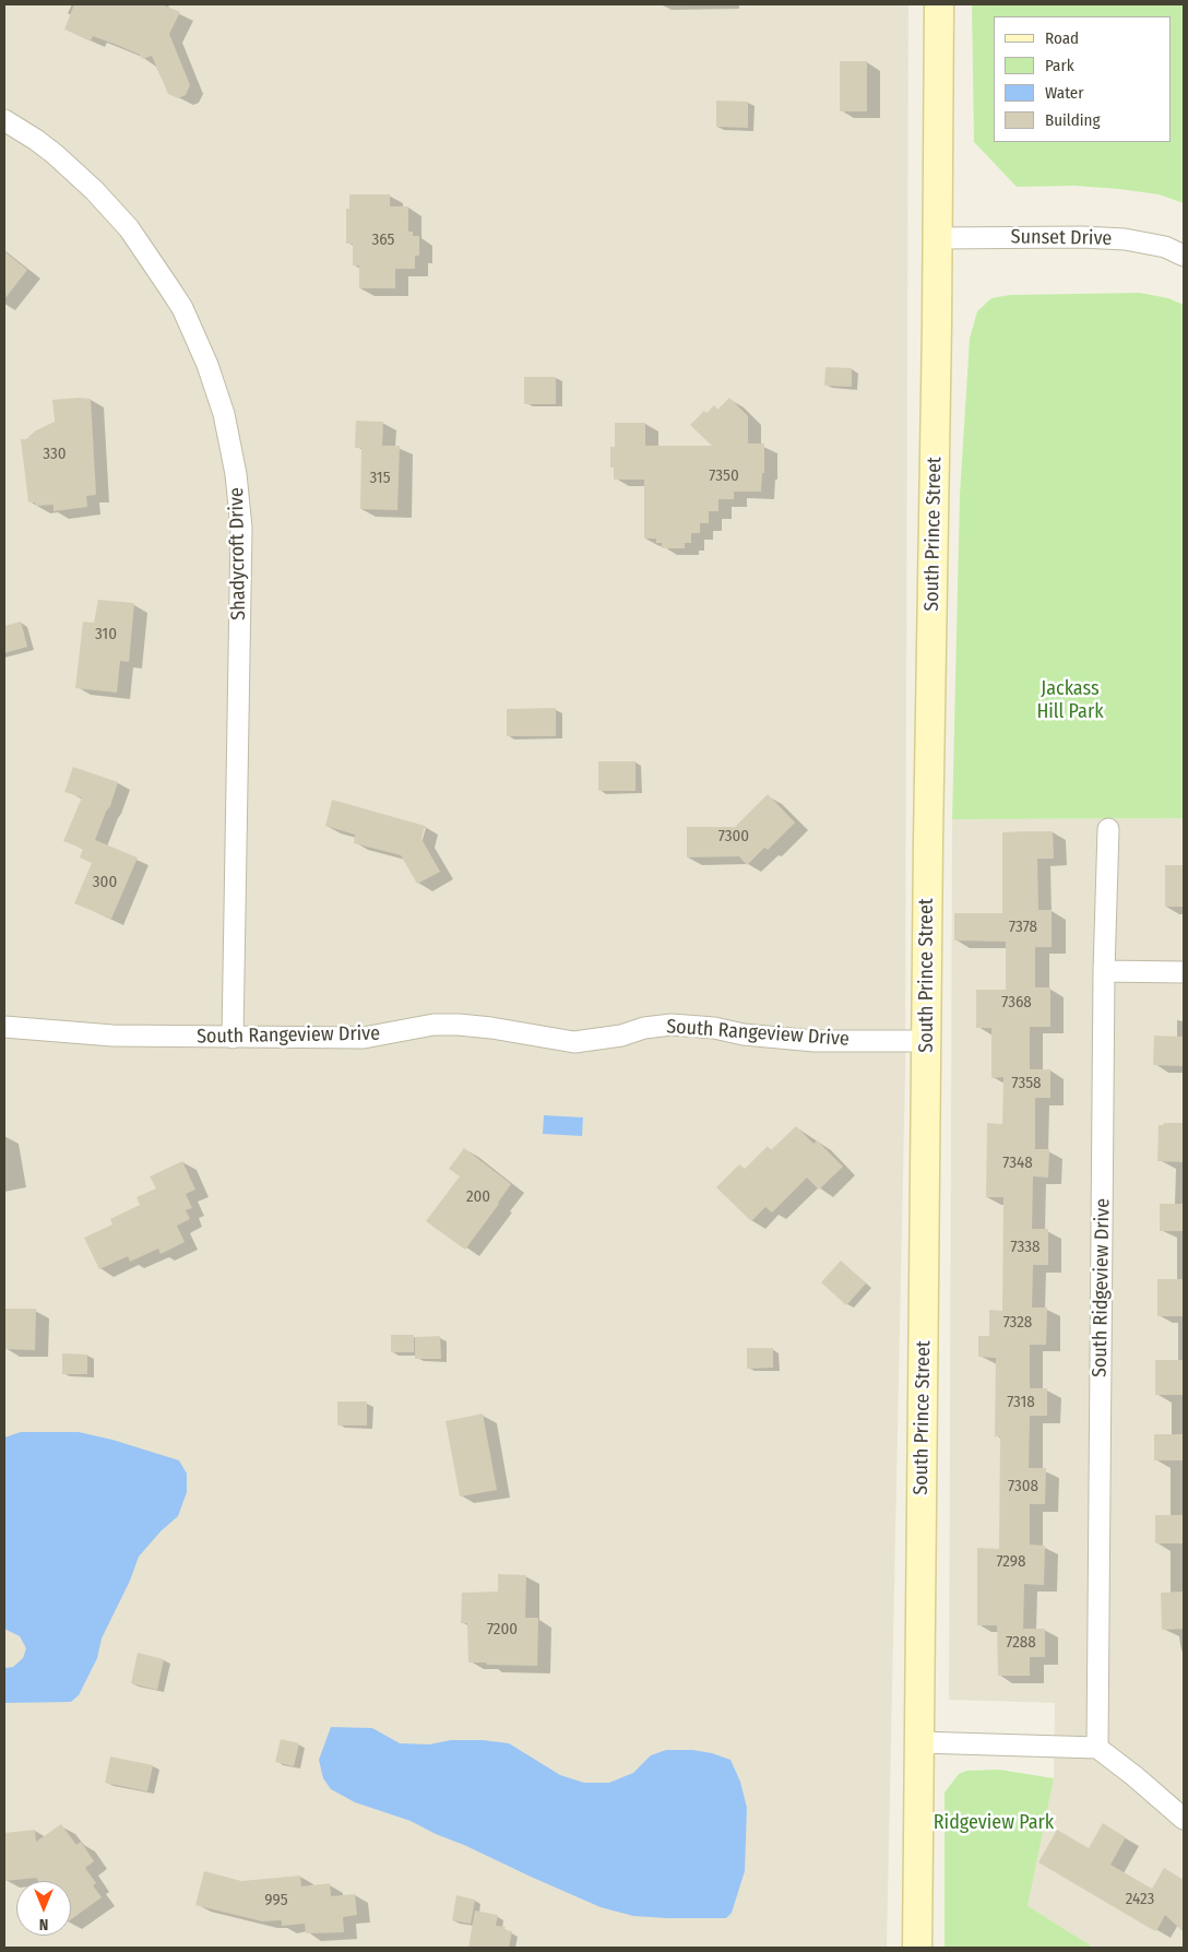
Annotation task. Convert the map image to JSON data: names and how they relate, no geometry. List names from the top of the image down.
{
  "streets": {
    "street": [
      "Sunset Drive",
      "South Prince Street",
      "Shadycroft Drive",
      "South Rangeview Drive",
      "South Ridgeview Drive"
    ]
  },
  "crossings": [
    ["Sunset Drive", "South Prince Street"],
    ["South Prince Street", "South Rangeview Drive"],
    ["Shadycroft Drive", "South Rangeview Drive"]
  ],
  "parks": ["Jackass Hill Park", "Ridgeview Park"],
  "house_numbers": [
    "365",
    "330",
    "7350",
    "315",
    "310",
    "7300",
    "300",
    "7378",
    "7368",
    "7358",
    "7348",
    "200",
    "7338",
    "7328",
    "7318",
    "7308",
    "7298",
    "7200",
    "7288",
    "2423",
    "995"
  ],
  "legend": [
    "Road",
    "Park",
    "Water",
    "Building"
  ],
  "north": "bottom"
}
